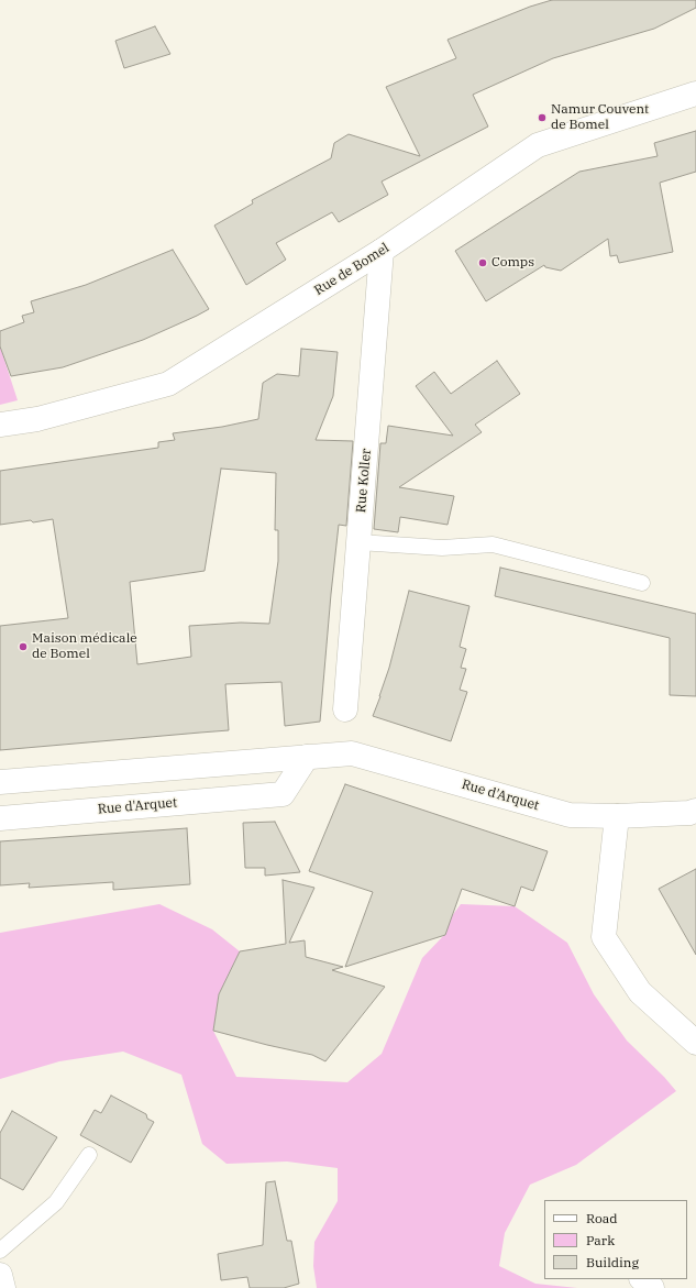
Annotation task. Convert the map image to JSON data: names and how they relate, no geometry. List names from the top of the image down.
{
  "streets": {
    "street": ["Rue de Bomel", "Rue Koller", "Rue d'Arquet"]
  },
  "crossings": [
    ["Rue de Bomel", "Rue Koller"]
  ],
  "places": ["Namur Couvent de Bomel", "Comps", "Maison médicale de Bomel"],
  "legend": ["Road", "Park", "Building"]
}
